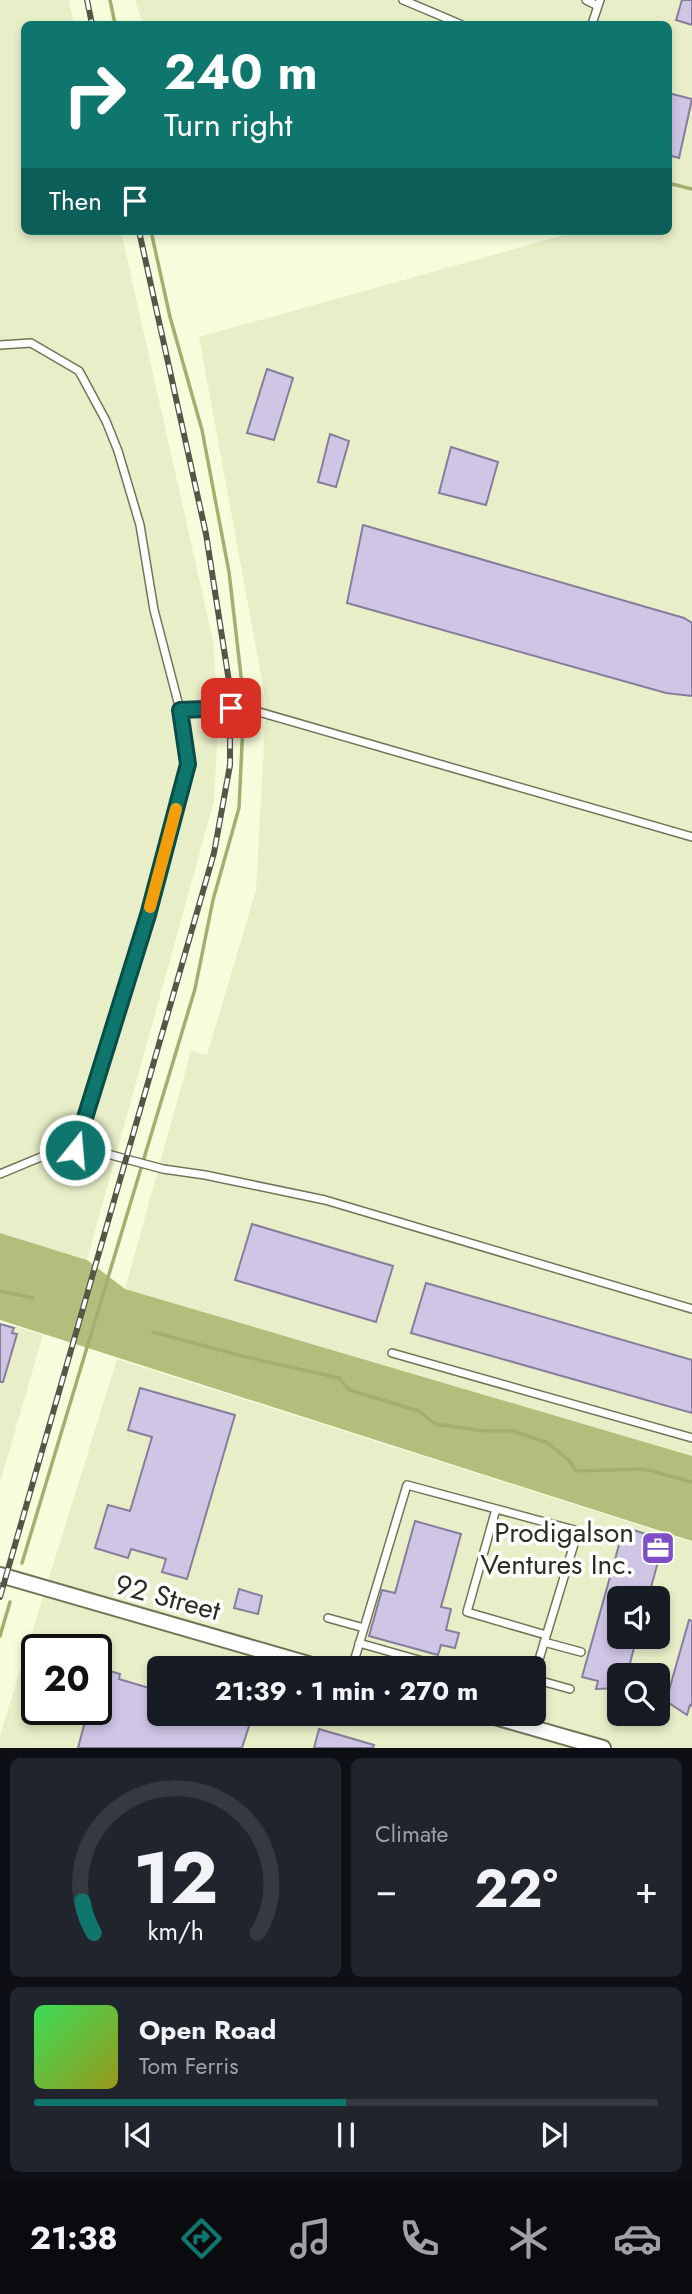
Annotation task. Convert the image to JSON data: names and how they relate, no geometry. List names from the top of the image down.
{
  "streets": {
    "street": ["92 Street"]
  },
  "places": {
    "office": ["Prodigalson Ventures Inc."]
  },
  "page": {
    "turn": ["240 m", "Turn right"],
    "then": "Then",
    "limit": "20",
    "trip": "21:39 · 1 min · 270 m",
    "tile": "Climate",
    "heat": ["−", "22°", "+"],
    "song": ["Open Road", "Tom Ferris"],
    "tabs": "21:38",
    "gauge": ["12", "km/h"]
  }
}
